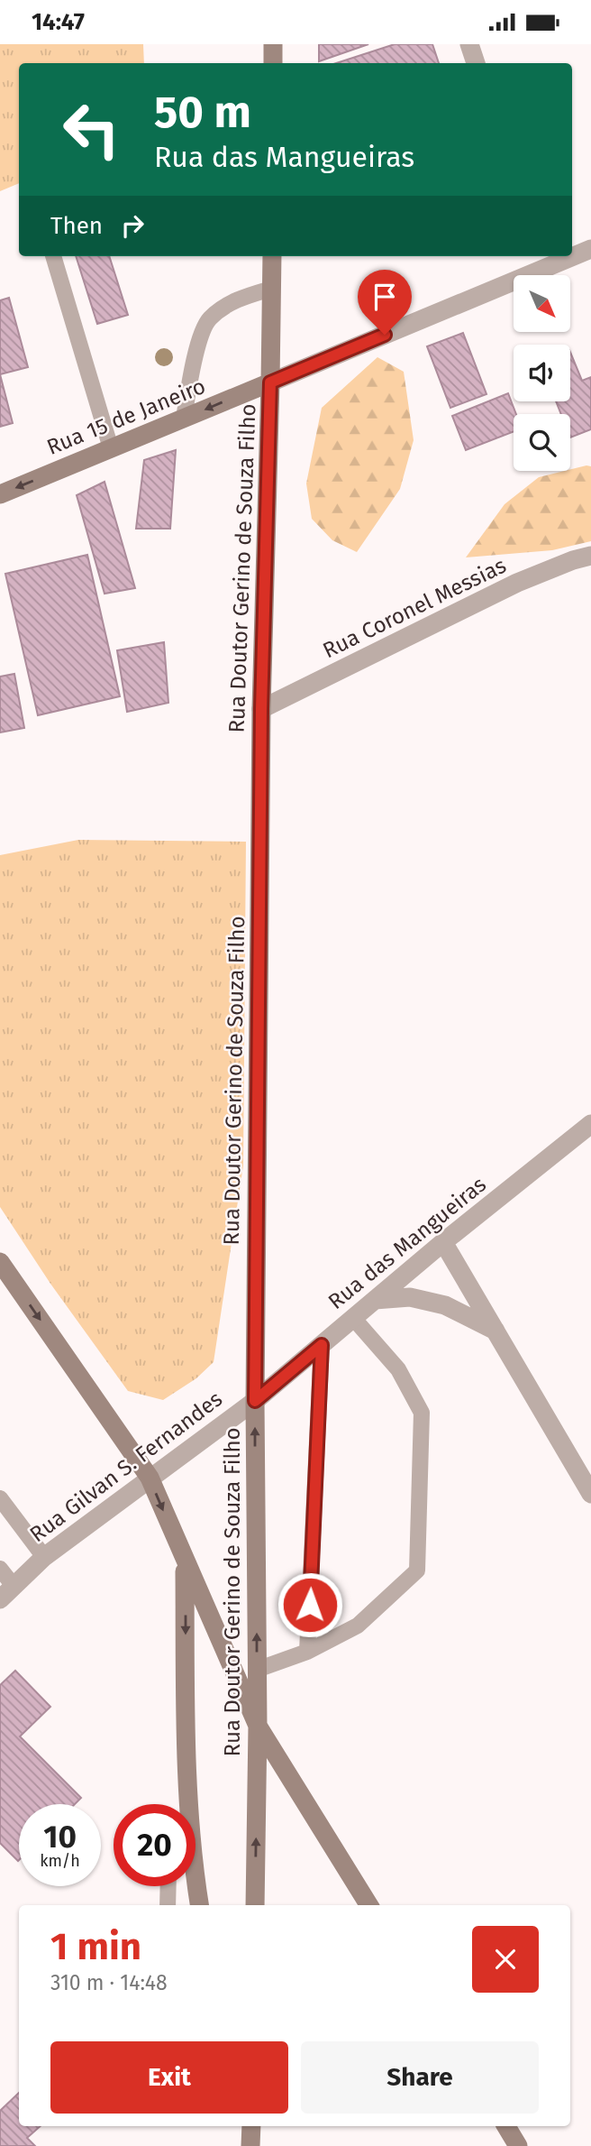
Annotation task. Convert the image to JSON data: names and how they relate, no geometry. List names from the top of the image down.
{
  "streets": {
    "main road": ["Rua 15 de Janeiro", "Rua Doutor Gerino de Souza Filho"],
    "street": ["Rua Coronel Messias", "Rua das Mangueiras", "Rua Gilvan S. Fernandes"]
  },
  "crossings": [
    ["Rua 15 de Janeiro", "Rua Doutor Gerino de Souza Filho"],
    ["Rua Doutor Gerino de Souza Filho", "Rua Coronel Messias"],
    ["Rua Doutor Gerino de Souza Filho", "Rua das Mangueiras"],
    ["Rua Doutor Gerino de Souza Filho", "Rua Gilvan S. Fernandes"],
    ["Rua das Mangueiras", "Rua Gilvan S. Fernandes"]
  ],
  "one_way": ["Rua 15 de Janeiro"],
  "north": "bottom right",
  "page": {
    "status": "14:47",
    "turn": ["50 m", "Rua das Mangueiras"],
    "then": "Then",
    "speed": "10 km/h",
    "limit": "20",
    "heading": ["1 min", "310 m · 14:48"],
    "buttons": ["Exit", "Share"]
  }
}
